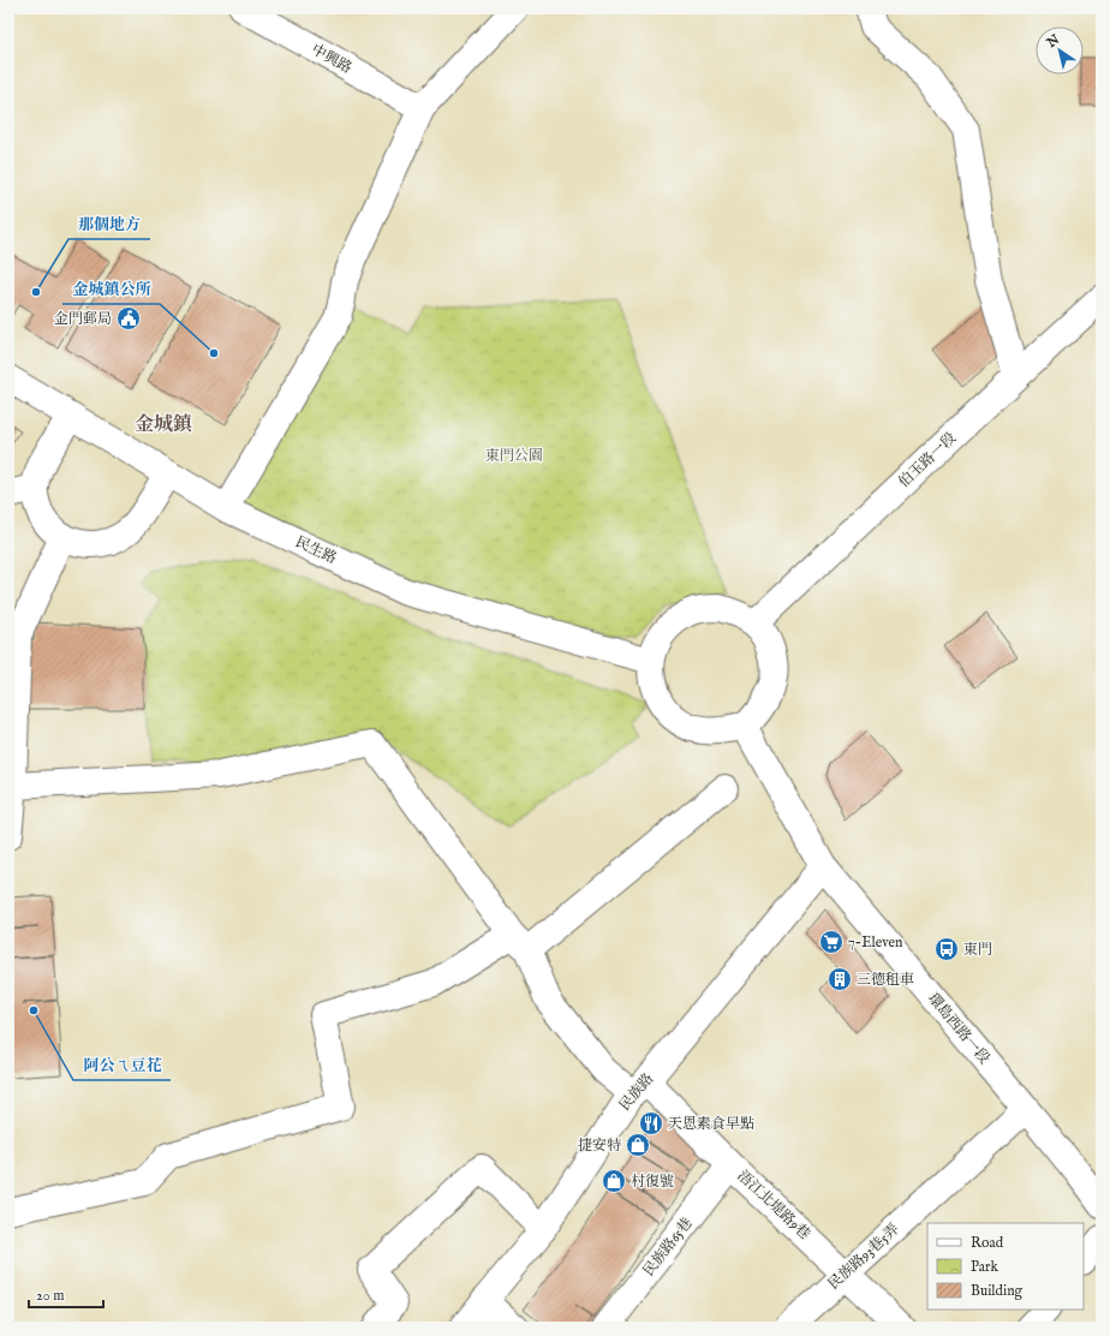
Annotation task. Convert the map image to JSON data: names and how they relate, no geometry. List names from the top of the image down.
{
  "streets": {
    "main road": [
      "中興路",
      "伯玉路一段",
      "民生路",
      "環島西路一段",
      "民族路",
      "浯江北堤路9巷",
      "民族路65巷",
      "民族路93巷5弄"
    ]
  },
  "crossings": [
    ["伯玉路一段", "民生路"],
    ["伯玉路一段", "環島西路一段"],
    ["民生路", "環島西路一段"],
    ["環島西路一段", "民族路"],
    ["環島西路一段", "民族路93巷5弄"],
    ["民族路", "浯江北堤路9巷"],
    ["浯江北堤路9巷", "民族路65巷"],
    ["浯江北堤路9巷", "民族路93巷5弄"]
  ],
  "districts": ["金城鎮"],
  "parks": ["東門公園"],
  "places": {
    "other": ["那個地方", "金城鎮公所", "阿公ㄟ豆花"],
    "public building": ["金門郵局"],
    "supermarket": ["7-Eleven"],
    "bus stop": ["東門"],
    "building": ["三德租車"],
    "restaurant": ["天恩素食早點"],
    "shop": ["捷安特", "村復號"]
  },
  "legend": ["Road", "Park", "Building"],
  "scale_bar": "20 m",
  "north": "top left"
}
